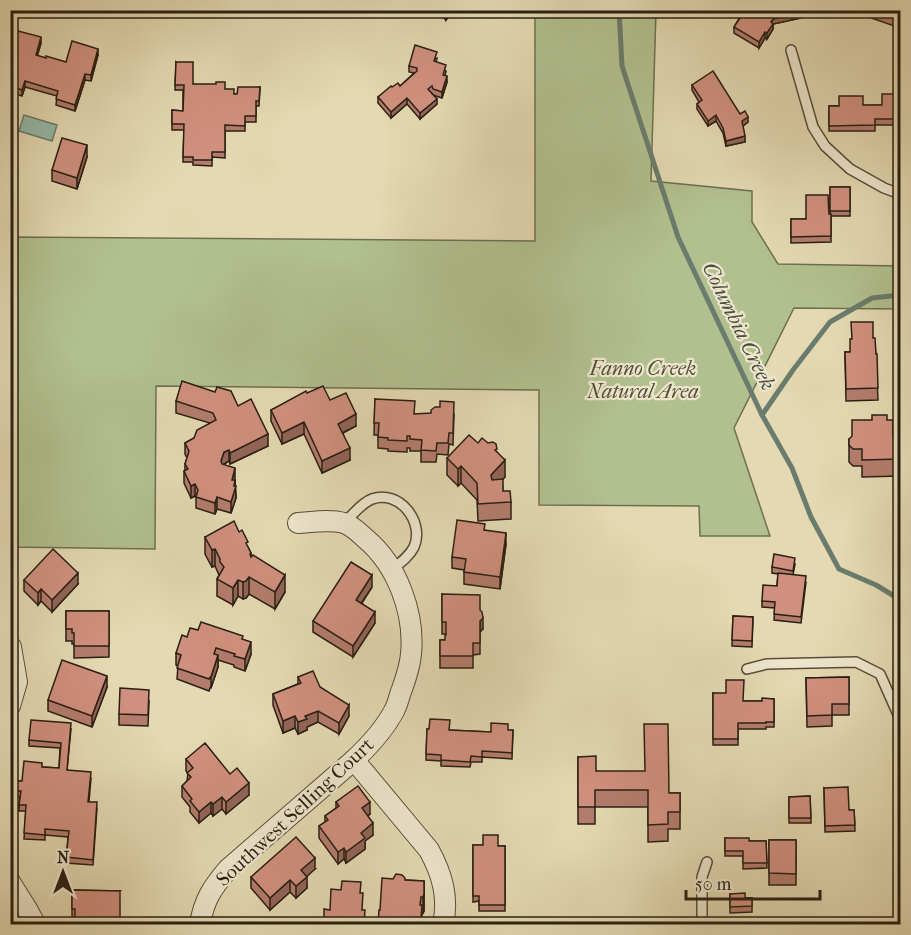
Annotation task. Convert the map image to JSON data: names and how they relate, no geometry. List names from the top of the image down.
{
  "streets": {
    "street": ["Southwest Selling Court"]
  },
  "water": ["Columbia Creek"],
  "parks": ["Fanno Creek Natural Area"],
  "scale_bar": "50 m",
  "north": "top"
}
